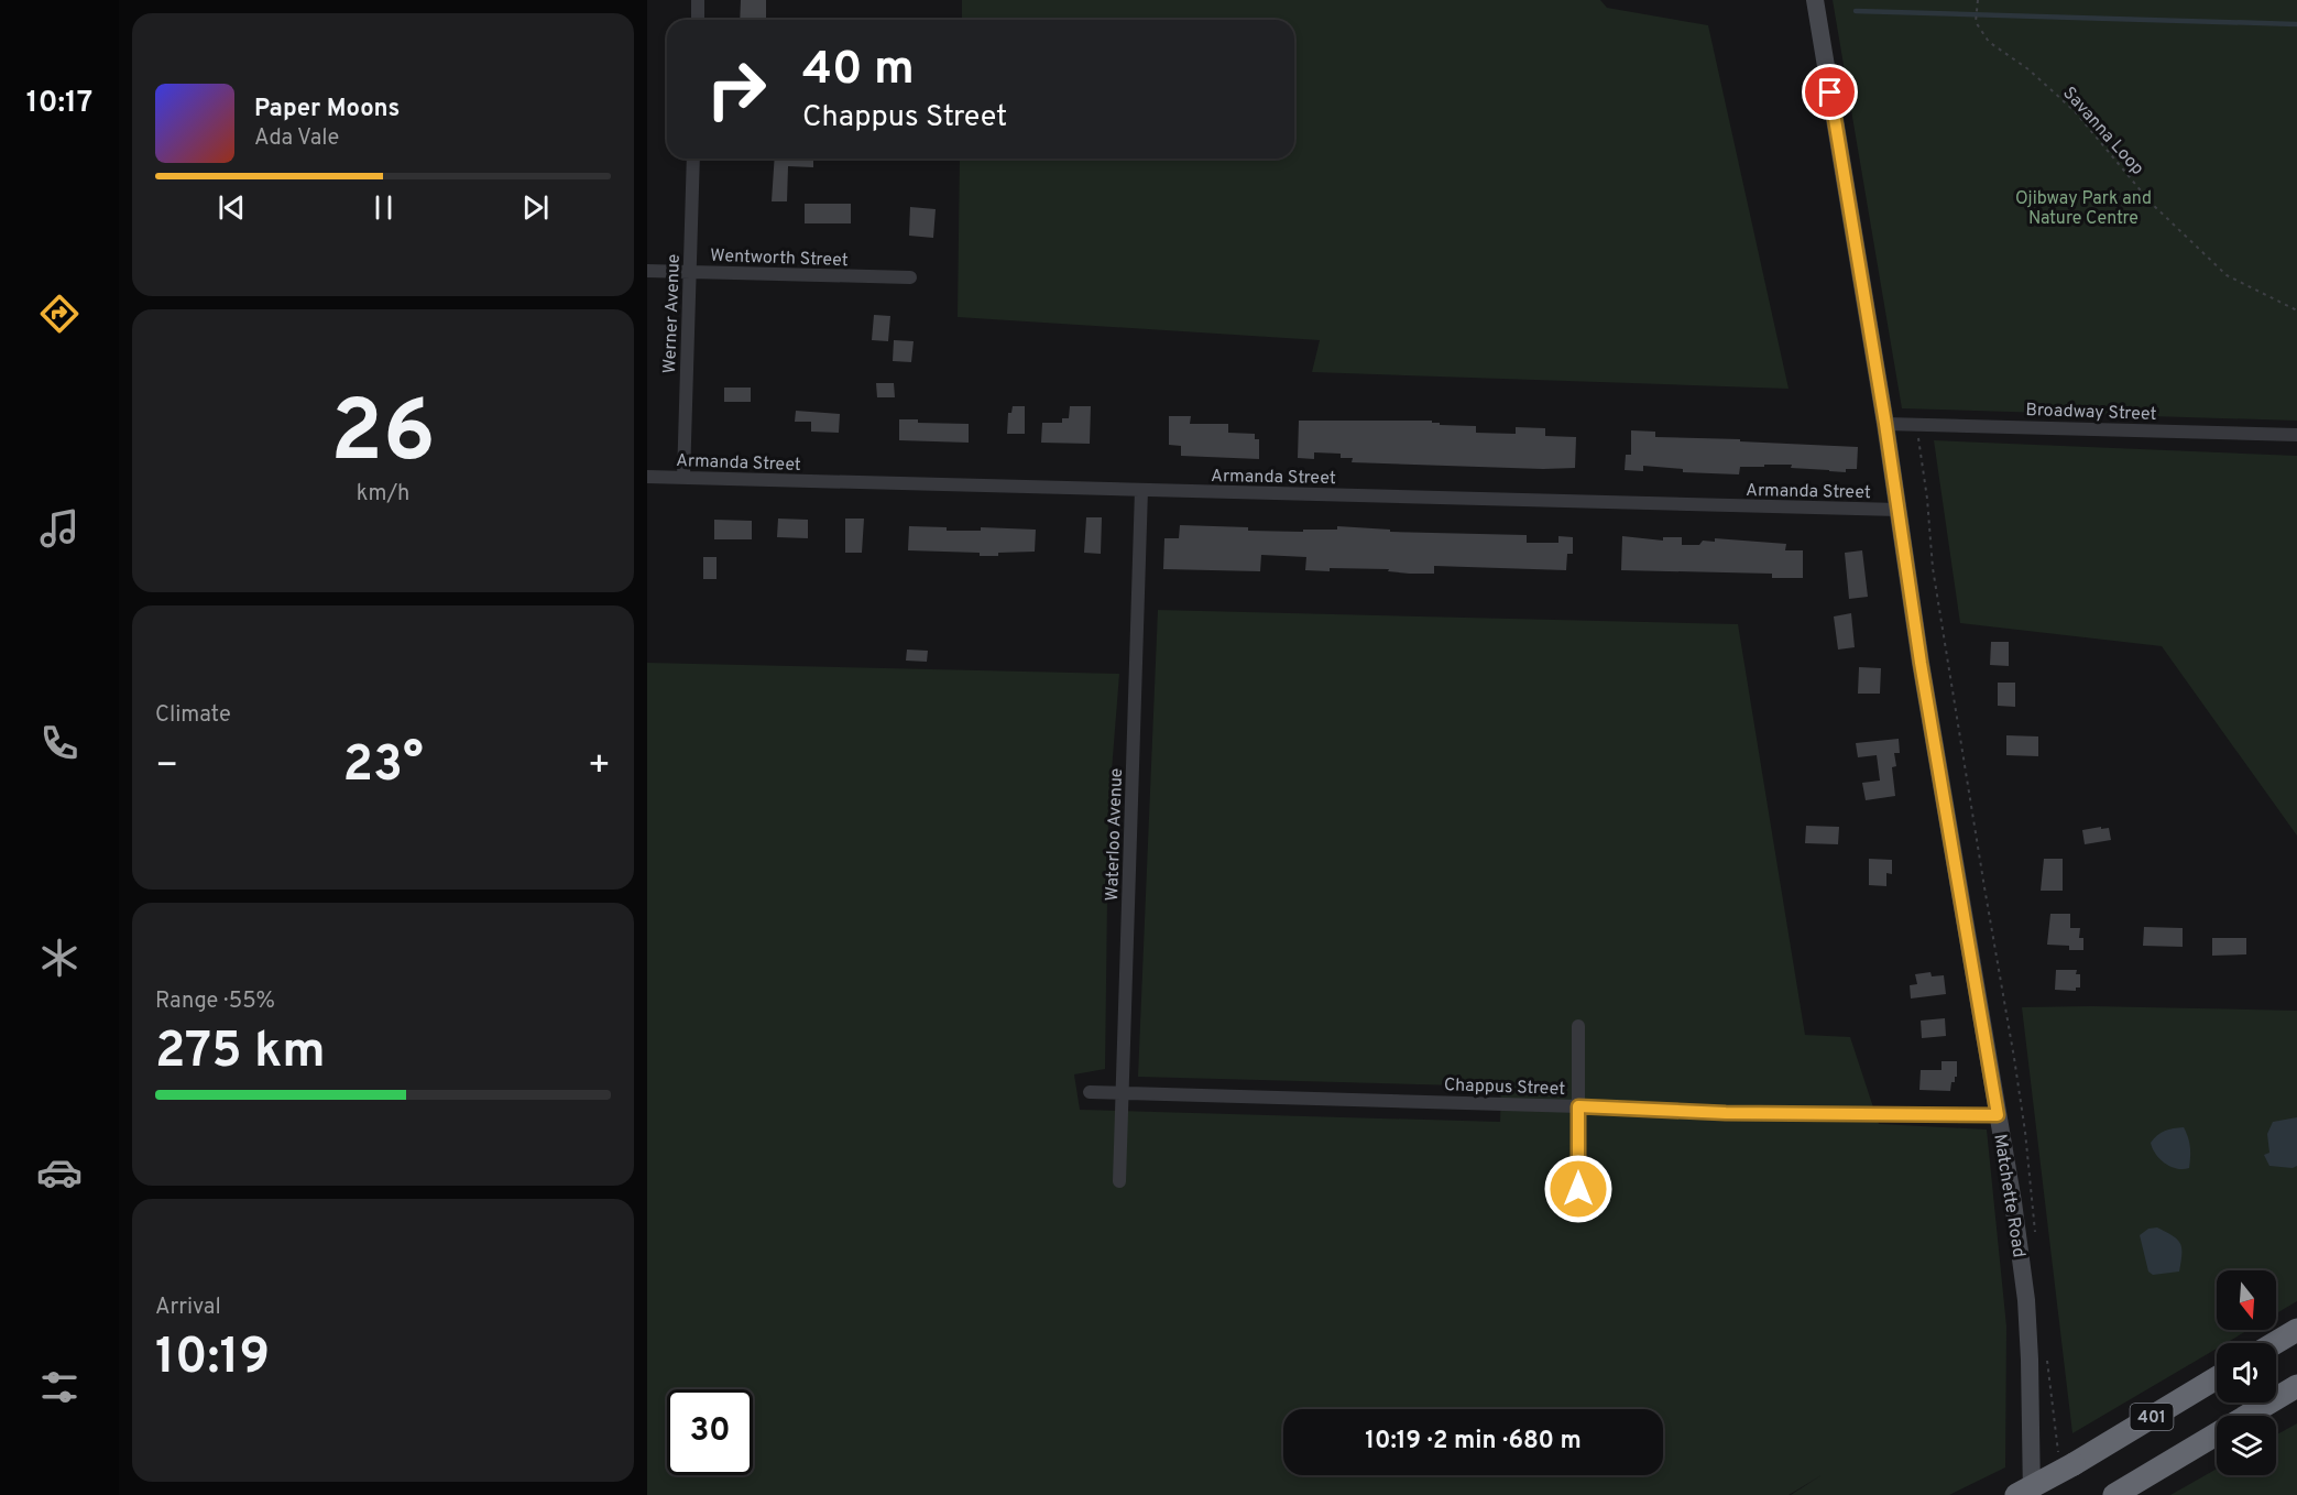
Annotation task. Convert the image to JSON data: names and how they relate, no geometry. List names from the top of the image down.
{
  "streets": {
    "highway": ["401"],
    "street": [
      "Wentworth Street",
      "Werner Avenue",
      "Broadway Street",
      "Armanda Street",
      "Waterloo Avenue",
      "Chappus Street",
      "Matchette Road"
    ],
    "path": ["Savanna Loop"]
  },
  "crossings": [
    ["Wentworth Street", "Werner Avenue"],
    ["Werner Avenue", "Armanda Street"],
    ["Broadway Street", "Matchette Road"],
    ["Armanda Street", "Waterloo Avenue"],
    ["Armanda Street", "Matchette Road"],
    ["Waterloo Avenue", "Chappus Street"],
    ["Chappus Street", "Matchette Road"]
  ],
  "parks": ["Ojibway Park and Nature Centre"],
  "north": "bottom",
  "page": {
    "tabs": "10:17",
    "turn": ["40 m", "Chappus Street"],
    "song": ["Paper Moons", "Ada Vale"],
    "tile": [
      ["26", "km/h"],
      "Climate",
      ["Range · 55%", "275 km"],
      ["Arrival", "10:19"]
    ],
    "heat": ["−", "23°", "+"],
    "limit": "30",
    "trip": "10:19 · 2 min · 680 m"
  }
}
